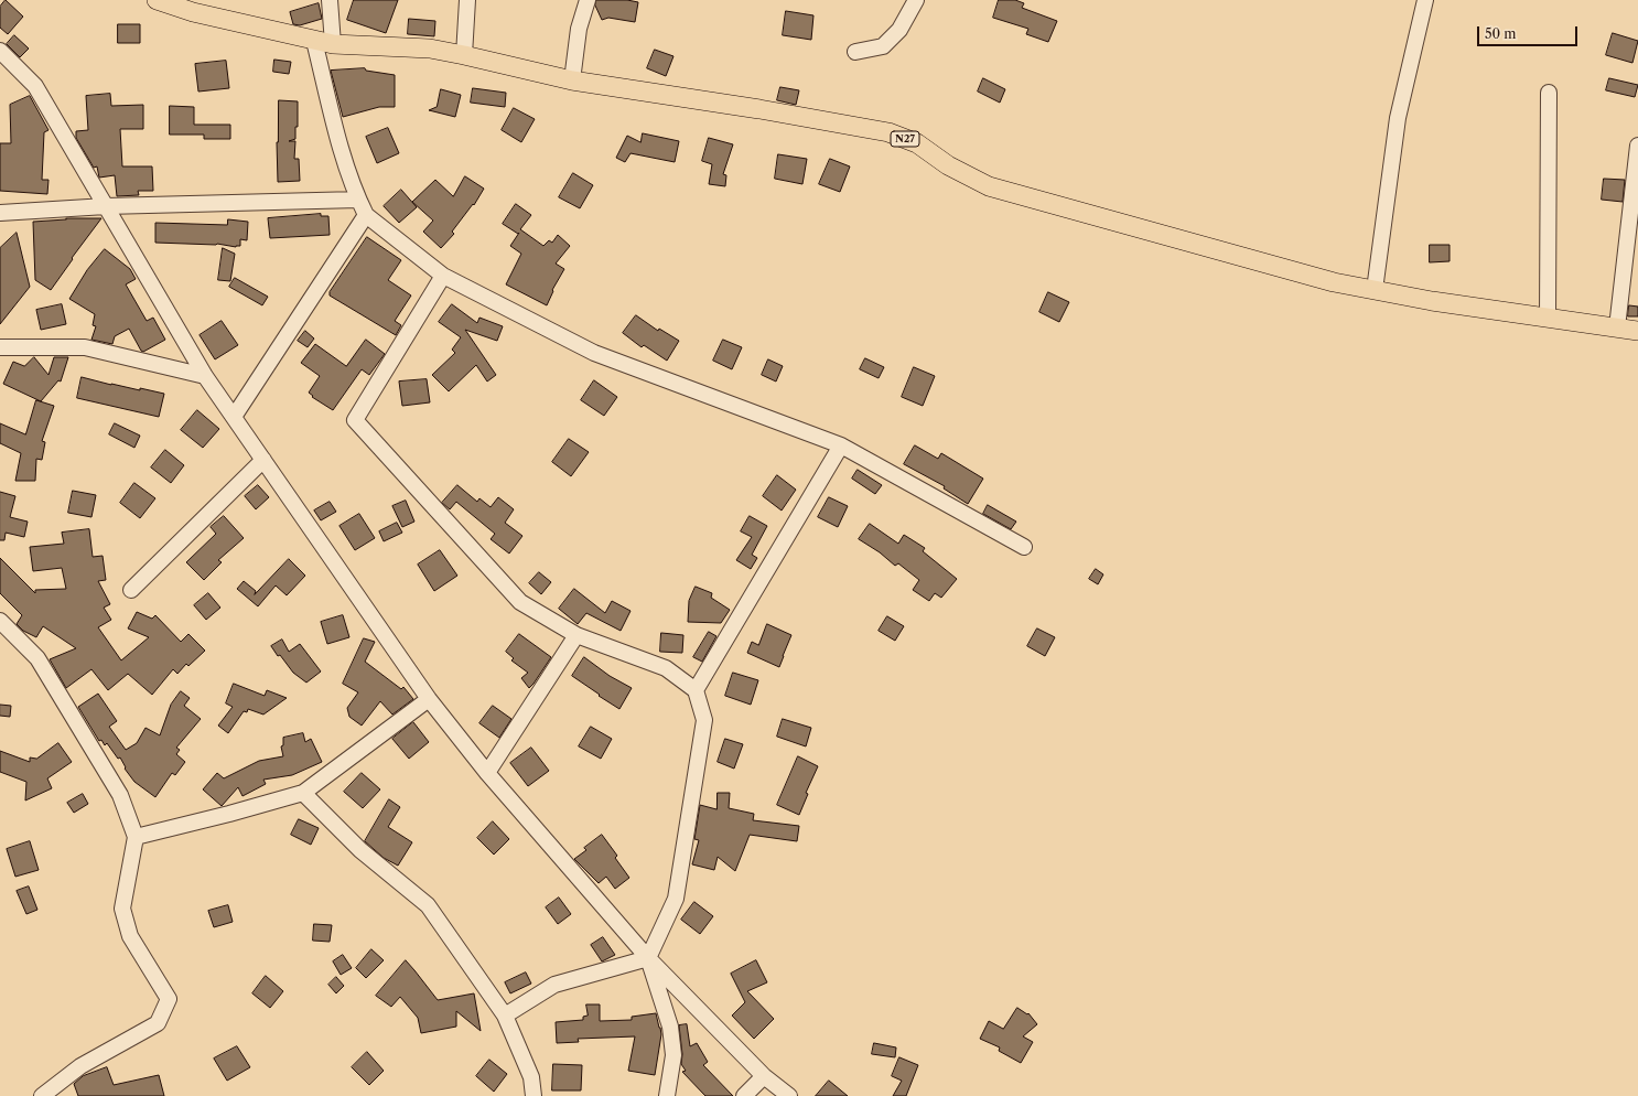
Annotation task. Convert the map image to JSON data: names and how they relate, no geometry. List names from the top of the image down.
{
  "streets": {
    "main road": ["N27"]
  },
  "scale_bar": "50 m"
}
